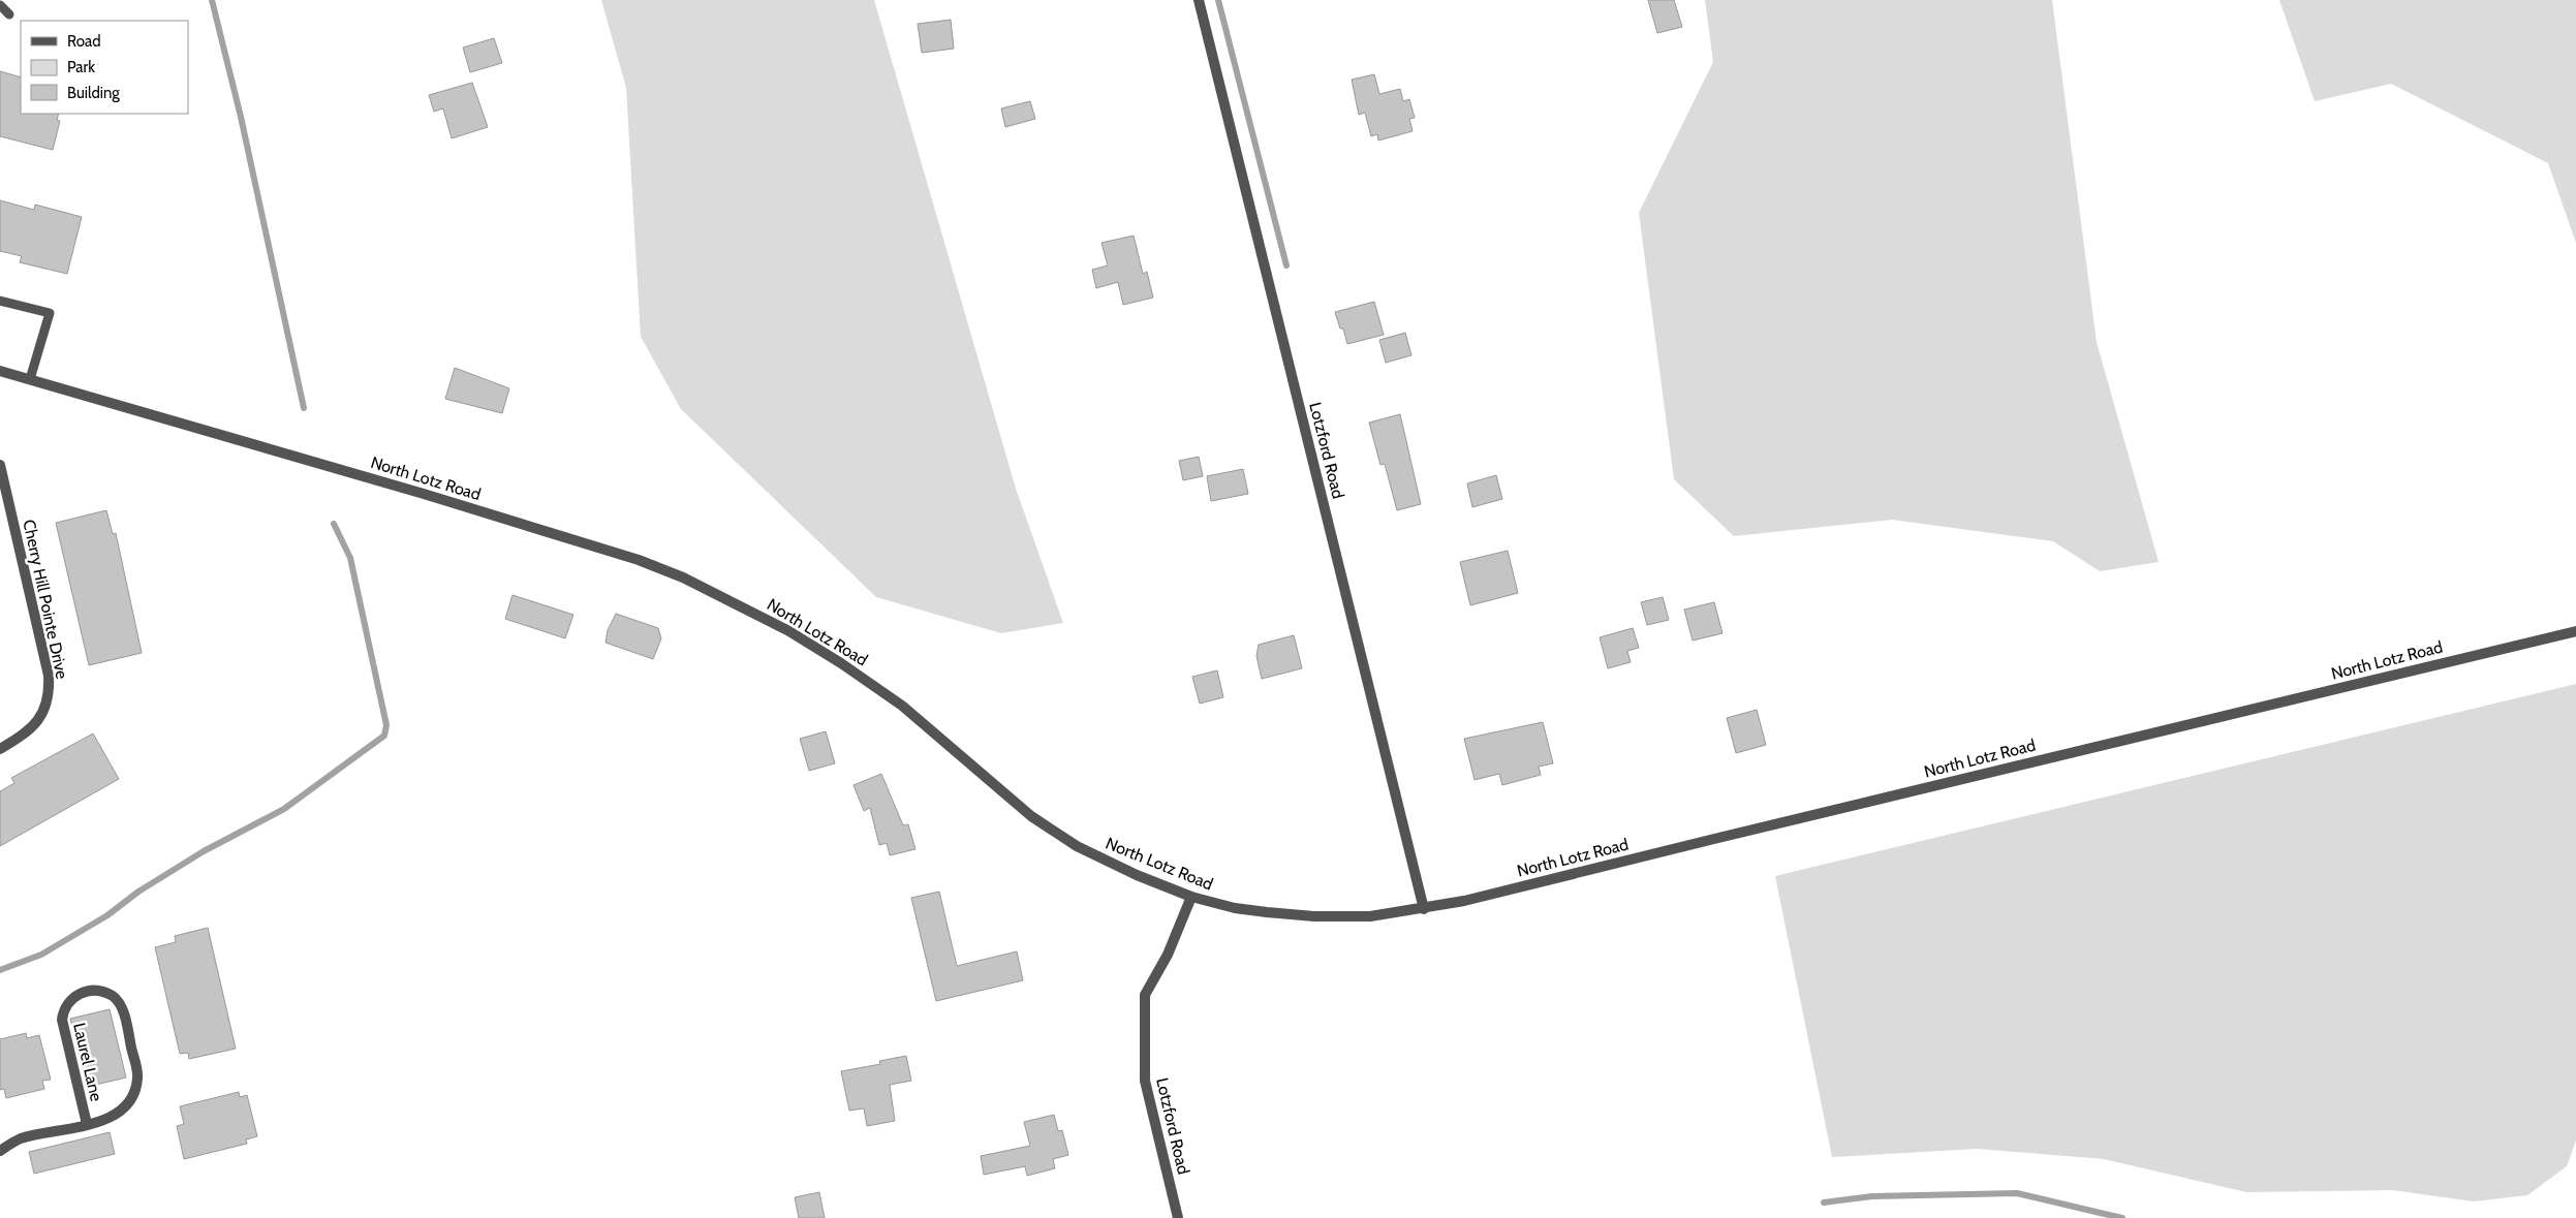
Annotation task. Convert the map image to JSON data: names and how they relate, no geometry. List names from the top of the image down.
{
  "streets": {
    "street": [
      "Lotzford Road",
      "North Lotz Road",
      "Cherry Hill Pointe Drive",
      "Laurel Lane"
    ]
  },
  "crossings": [
    ["Lotzford Road", "North Lotz Road"]
  ],
  "legend": ["Road", "Park", "Building"]
}
